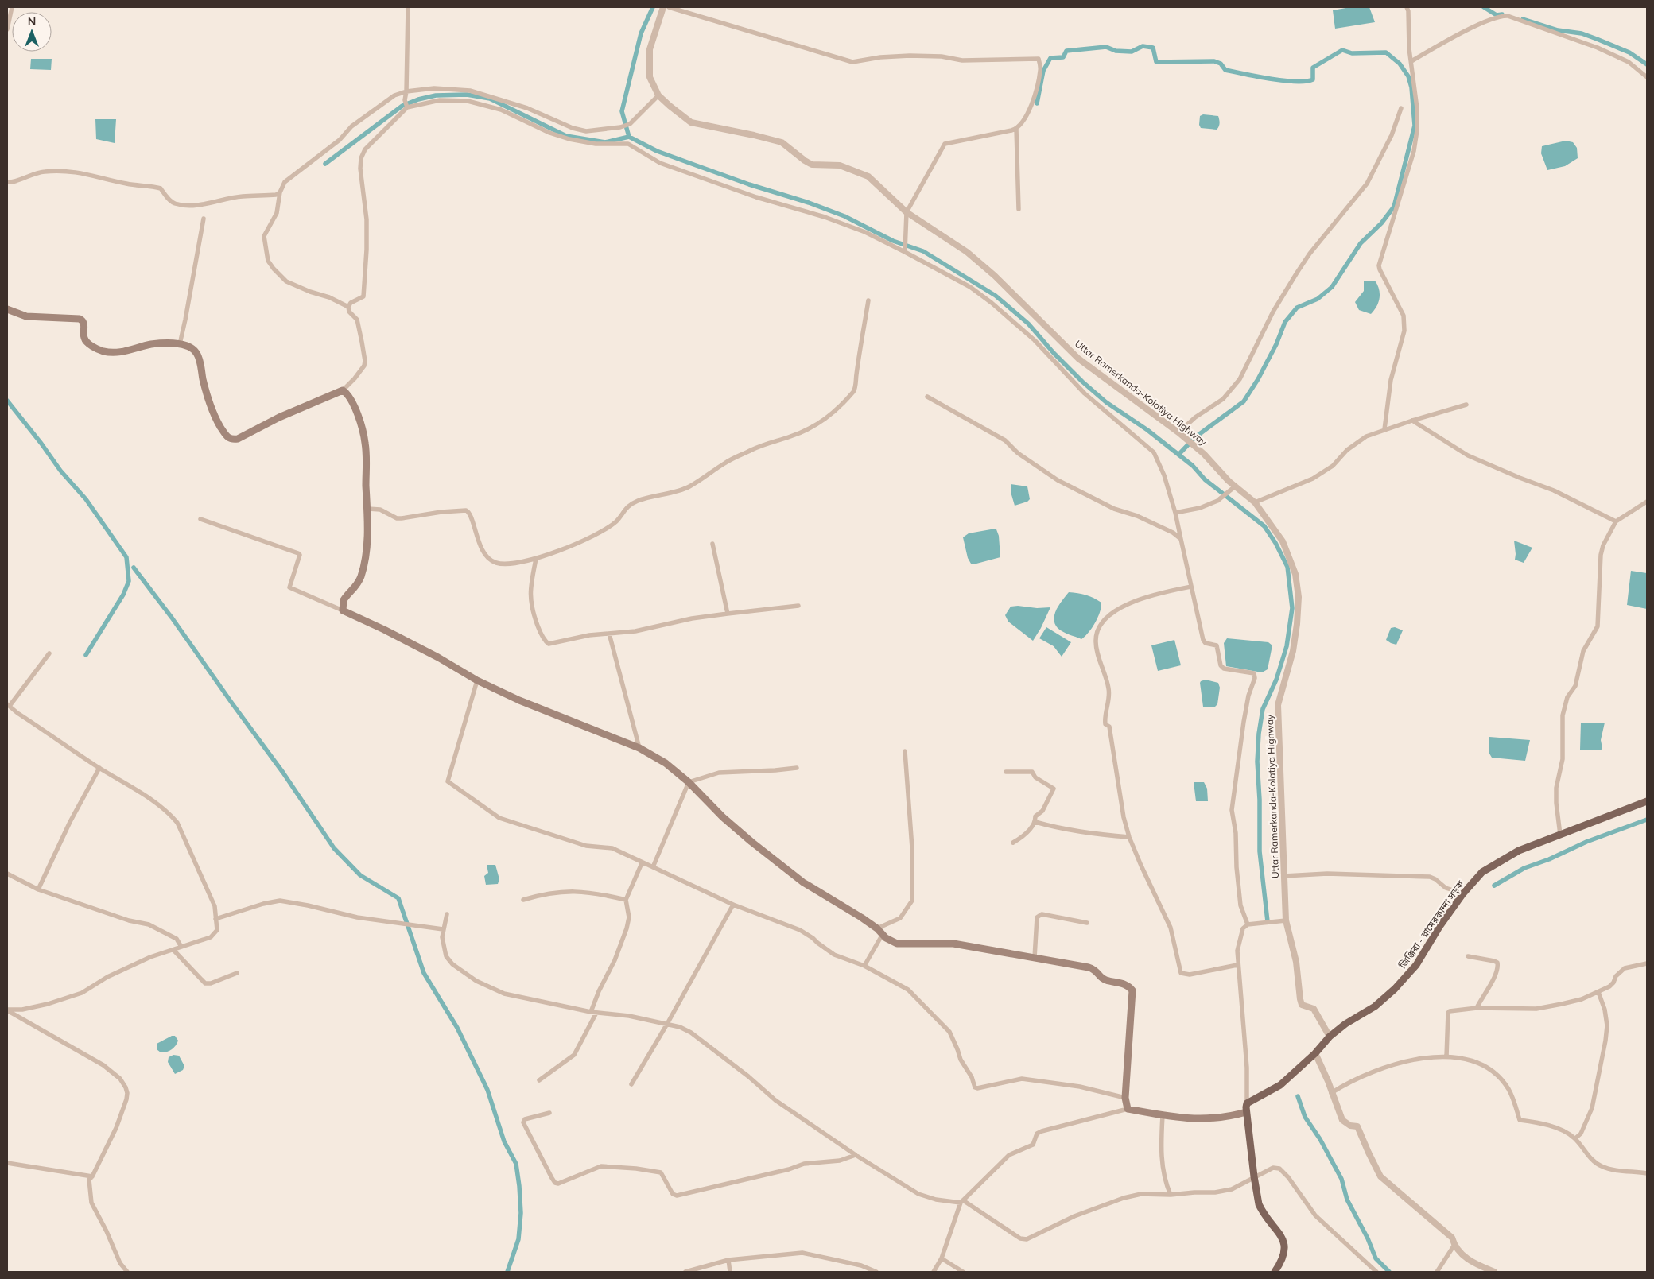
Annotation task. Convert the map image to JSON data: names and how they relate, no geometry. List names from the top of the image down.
{
  "streets": {
    "main road": ["জিঞ্জিরা - রামেরকান্দা সড়ক"],
    "street": ["Uttar Ramerkanda-Kolatiya Highway"]
  },
  "crossings": [
    ["Uttar Ramerkanda-Kolatiya Highway", "জিঞ্জিরা - রামেরকান্দা সড়ক"]
  ],
  "north": "top"
}
